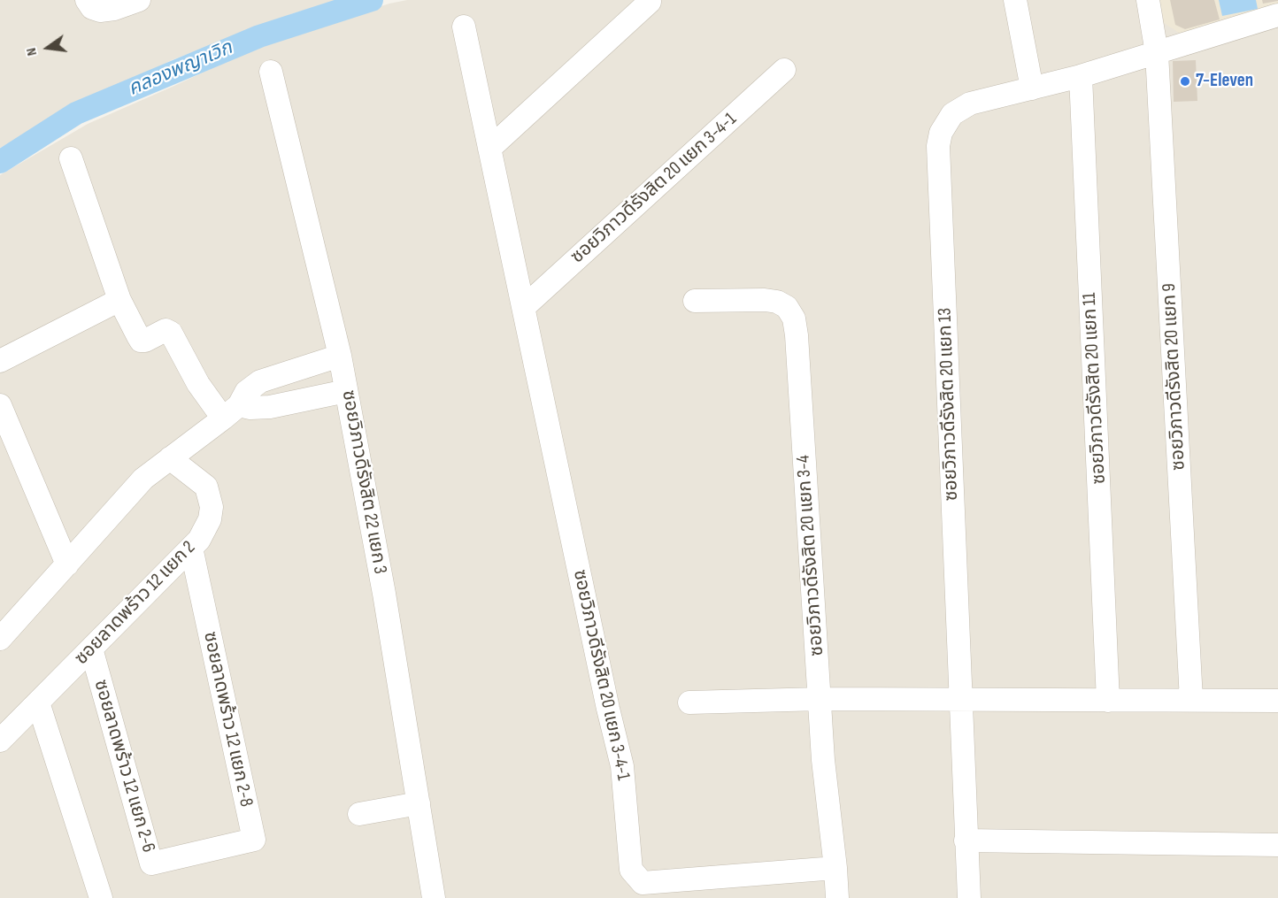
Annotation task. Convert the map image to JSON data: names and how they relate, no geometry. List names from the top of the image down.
{
  "streets": {
    "street": [
      "ซอยวิภาวดีรังสิต 20 แยก 3-4-1",
      "ซอยวิภาวดีรังสิต 20 แยก 9",
      "ซอยวิภาวดีรังสิต 20 แยก 11",
      "ซอยวิภาวดีรังสิต 20 แยก 13",
      "ซอยวิภาวดีรังสิต 22 แยก 3",
      "ซอยวิภาวดีรังสิต 20 แยก 3-4",
      "ซอยลาดพร้าว 12 แยก 2",
      "ซอยลาดพร้าว 12 แยก 2-8",
      "ซอยลาดพร้าว 12 แยก 2-6"
    ]
  },
  "crossings": [
    ["ซอยวิภาวดีรังสิต 20 แยก 3-4-1", "ซอยวิภาวดีรังสิต 20 แยก 3-4"],
    ["ซอยลาดพร้าว 12 แยก 2", "ซอยลาดพร้าว 12 แยก 2-8"],
    ["ซอยลาดพร้าว 12 แยก 2", "ซอยลาดพร้าว 12 แยก 2-6"],
    ["ซอยลาดพร้าว 12 แยก 2-8", "ซอยลาดพร้าว 12 แยก 2-6"]
  ],
  "water": ["คลองพญาเวิก"],
  "places": ["7-Eleven"],
  "north": "left"
}
